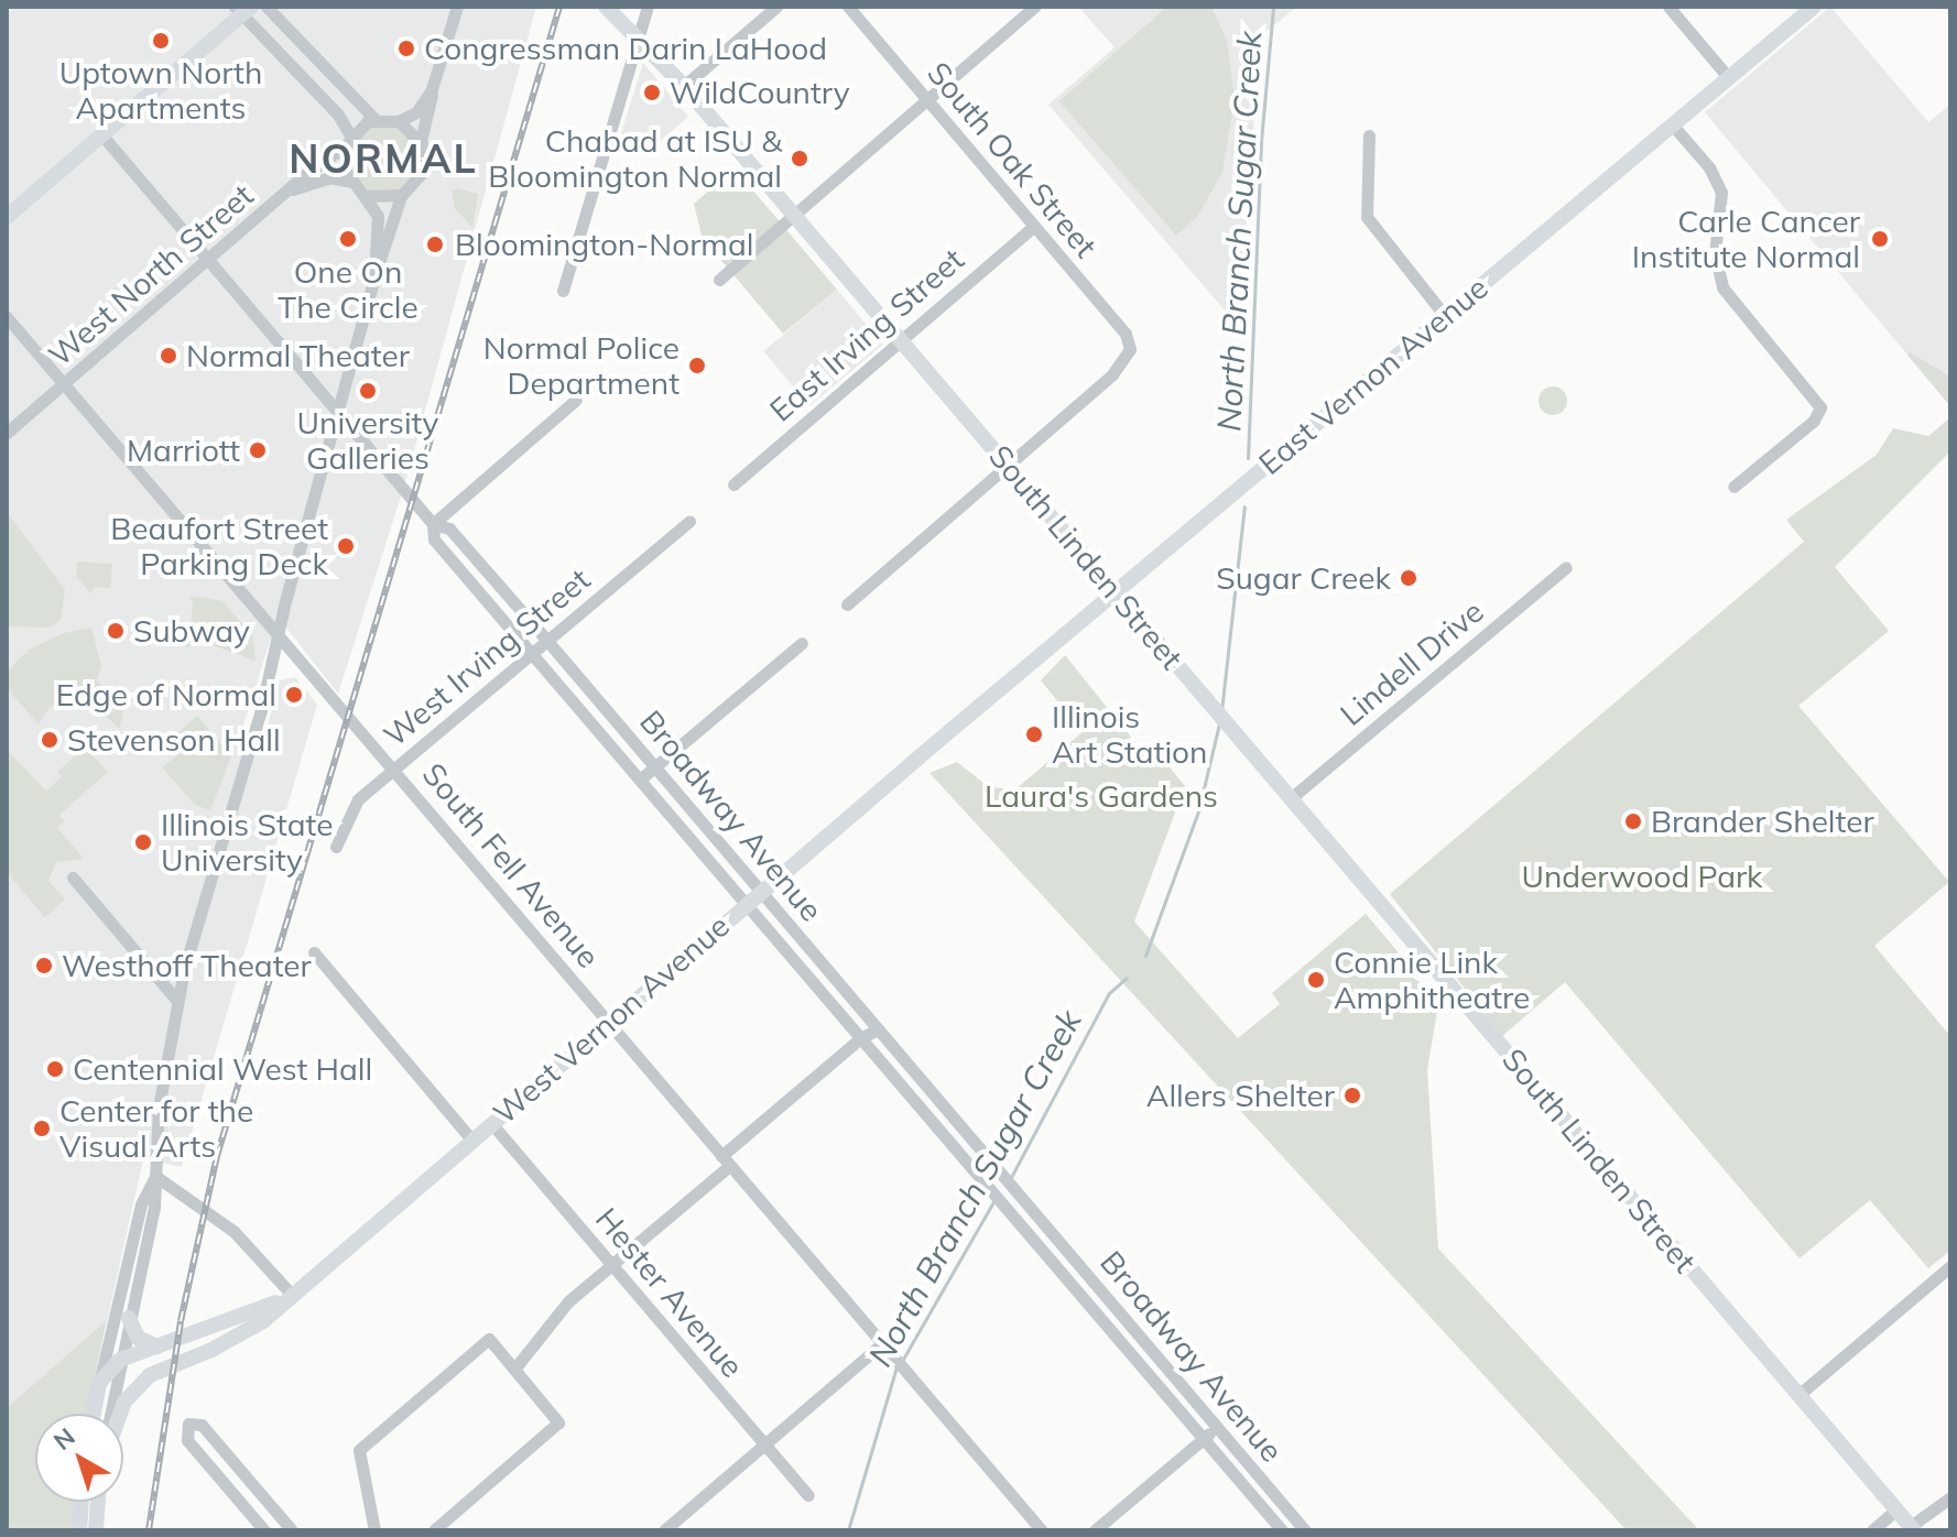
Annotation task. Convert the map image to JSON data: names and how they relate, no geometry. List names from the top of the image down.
{
  "streets": {
    "main road": ["East Vernon Avenue", "South Linden Street", "West Vernon Avenue"],
    "street": [
      "South Oak Street",
      "West North Street",
      "East Irving Street",
      "West Irving Street",
      "Lindell Drive",
      "Broadway Avenue",
      "South Fell Avenue",
      "Hester Avenue"
    ]
  },
  "crossings": [
    ["South Oak Street", "East Irving Street"],
    ["South Oak Street", "South Linden Street"],
    ["West North Street", "Broadway Avenue"],
    ["West North Street", "South Fell Avenue"],
    ["East Irving Street", "South Linden Street"],
    ["East Vernon Avenue", "South Linden Street"],
    ["East Vernon Avenue", "West Vernon Avenue"],
    ["South Linden Street", "Lindell Drive"],
    ["West Irving Street", "Broadway Avenue"],
    ["West Irving Street", "South Fell Avenue"],
    ["Broadway Avenue", "West Vernon Avenue"],
    ["South Fell Avenue", "West Vernon Avenue"],
    ["West Vernon Avenue", "Hester Avenue"]
  ],
  "districts": ["NORMAL"],
  "water": ["North Branch Sugar Creek"],
  "parks": ["Laura's Gardens", "Underwood Park"],
  "places": [
    "Uptown North Apartments",
    "Congressman Darin LaHood",
    "WildCountry",
    "Chabad at ISU & Bloomington Normal",
    "One On The Circle",
    "Carle Cancer Institute Normal",
    "Bloomington-Normal",
    "Normal Theater",
    "Normal Police Department",
    "University Galleries",
    "Marriott",
    "Beaufort Street Parking Deck",
    "Sugar Creek",
    "Subway",
    "Edge of Normal",
    "Illinois Art Station",
    "Stevenson Hall",
    "Brander Shelter",
    "Illinois State University",
    "Westhoff Theater",
    "Connie Link Amphitheatre",
    "Centennial West Hall",
    "Allers Shelter",
    "Center for the Visual Arts"
  ],
  "north": "top left"
}
